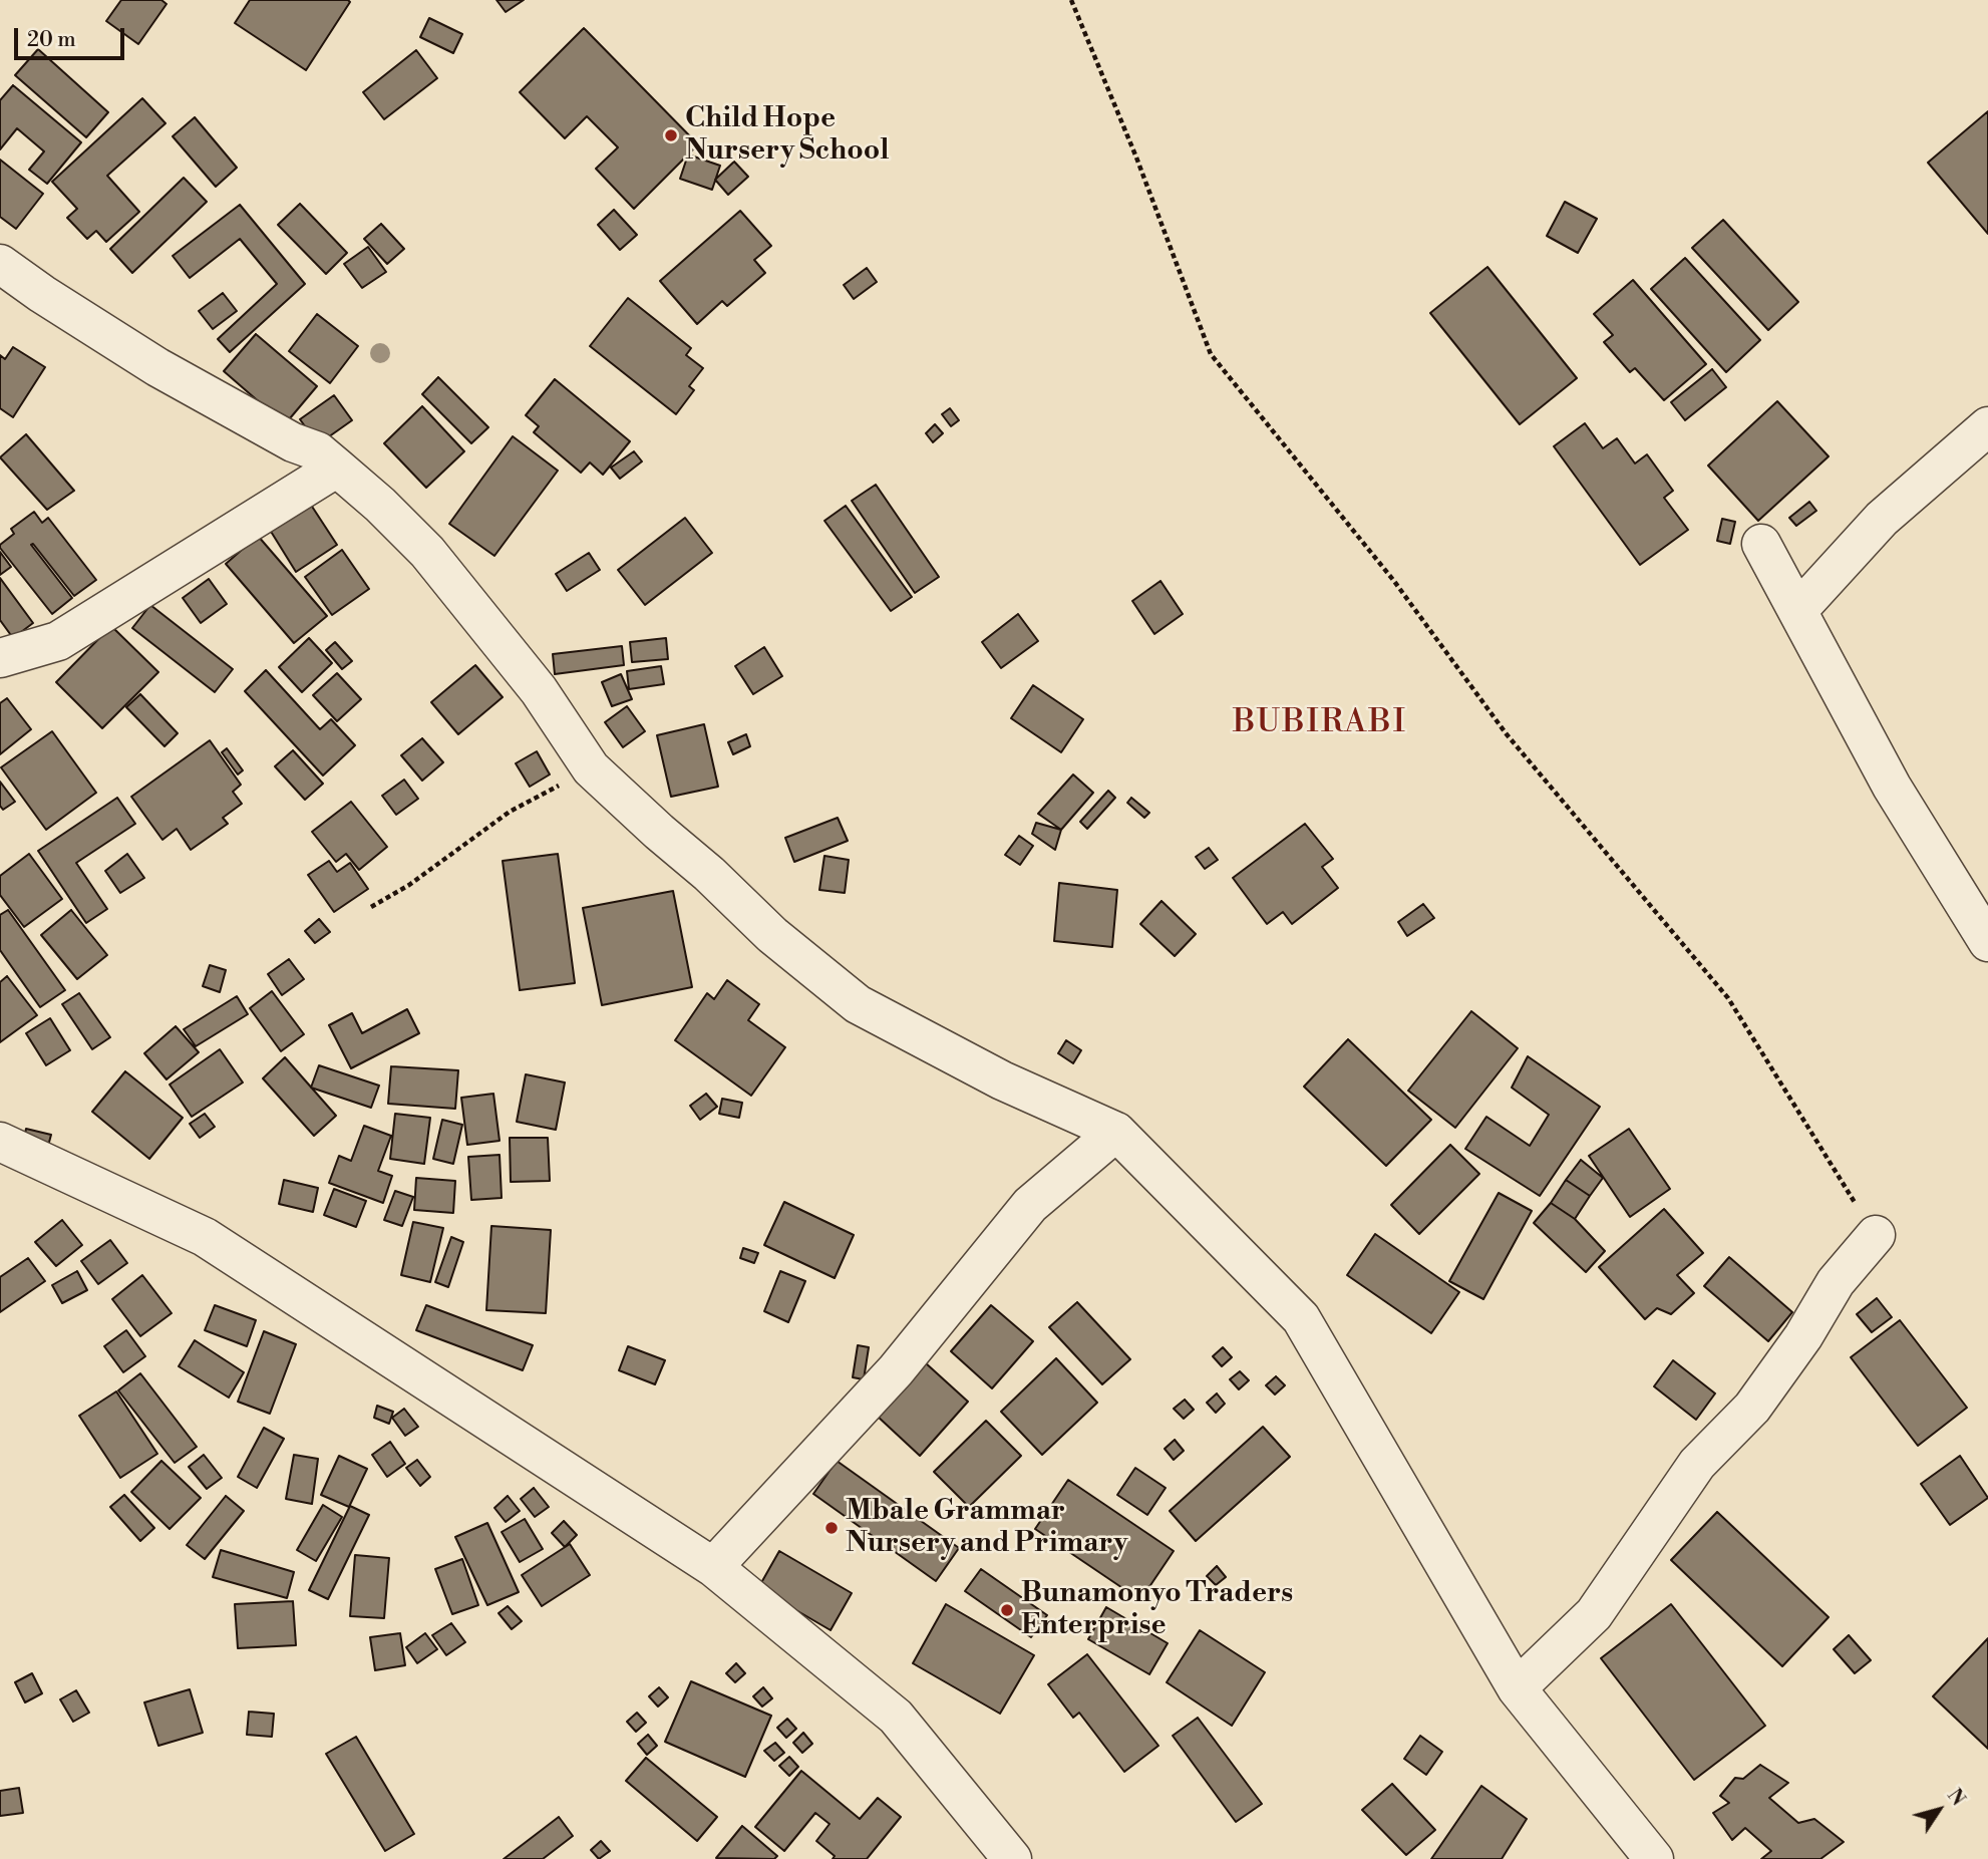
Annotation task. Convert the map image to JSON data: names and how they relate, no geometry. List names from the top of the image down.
{
  "districts": ["BUBIRABI"],
  "places": ["Child Hope Nursery School", "Mbale Grammar Nursery and Primary", "Bunamonyo Traders Enterprise"],
  "scale_bar": "20 m",
  "north": "top right"
}
